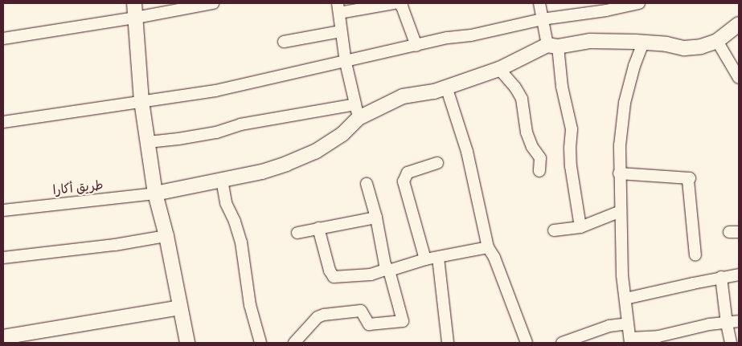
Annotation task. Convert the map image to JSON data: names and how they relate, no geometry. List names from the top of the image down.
{
  "streets": {
    "street": ["طريق أكارا"]
  }
}
